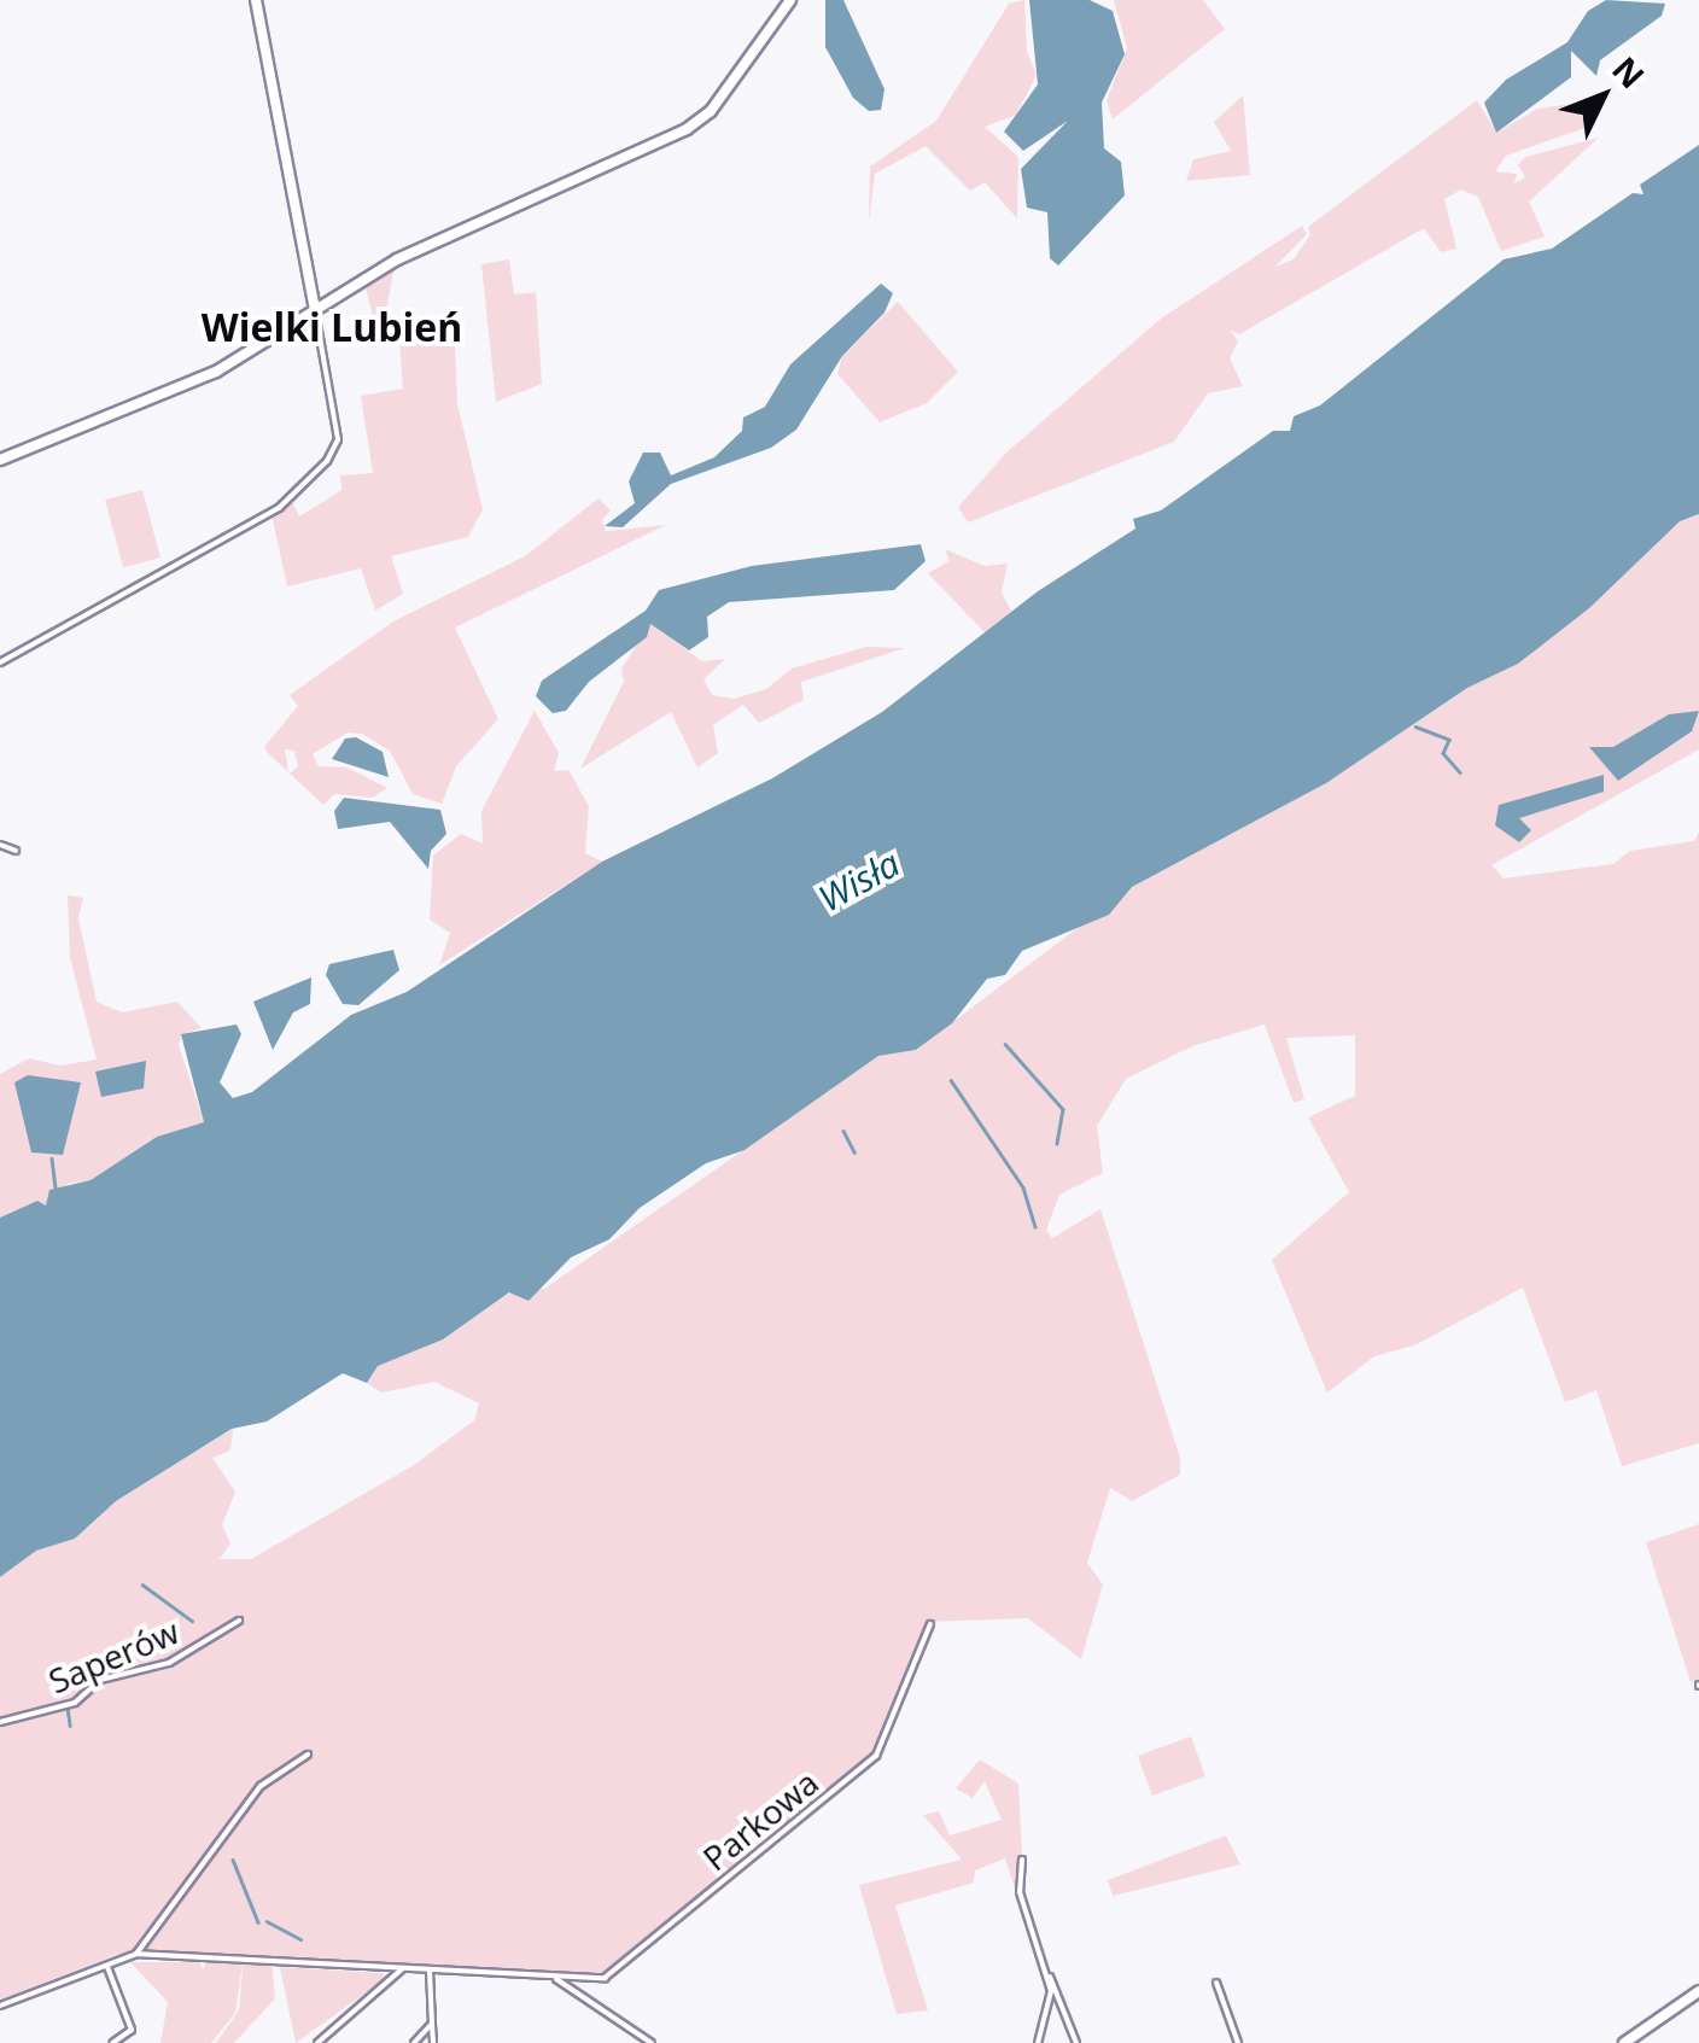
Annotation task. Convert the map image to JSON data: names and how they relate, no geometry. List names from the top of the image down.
{
  "streets": {
    "street": ["Saperów", "Parkowa"]
  },
  "districts": ["Wielki Lubień"],
  "water": ["Wisła"],
  "north": "top right"
}
